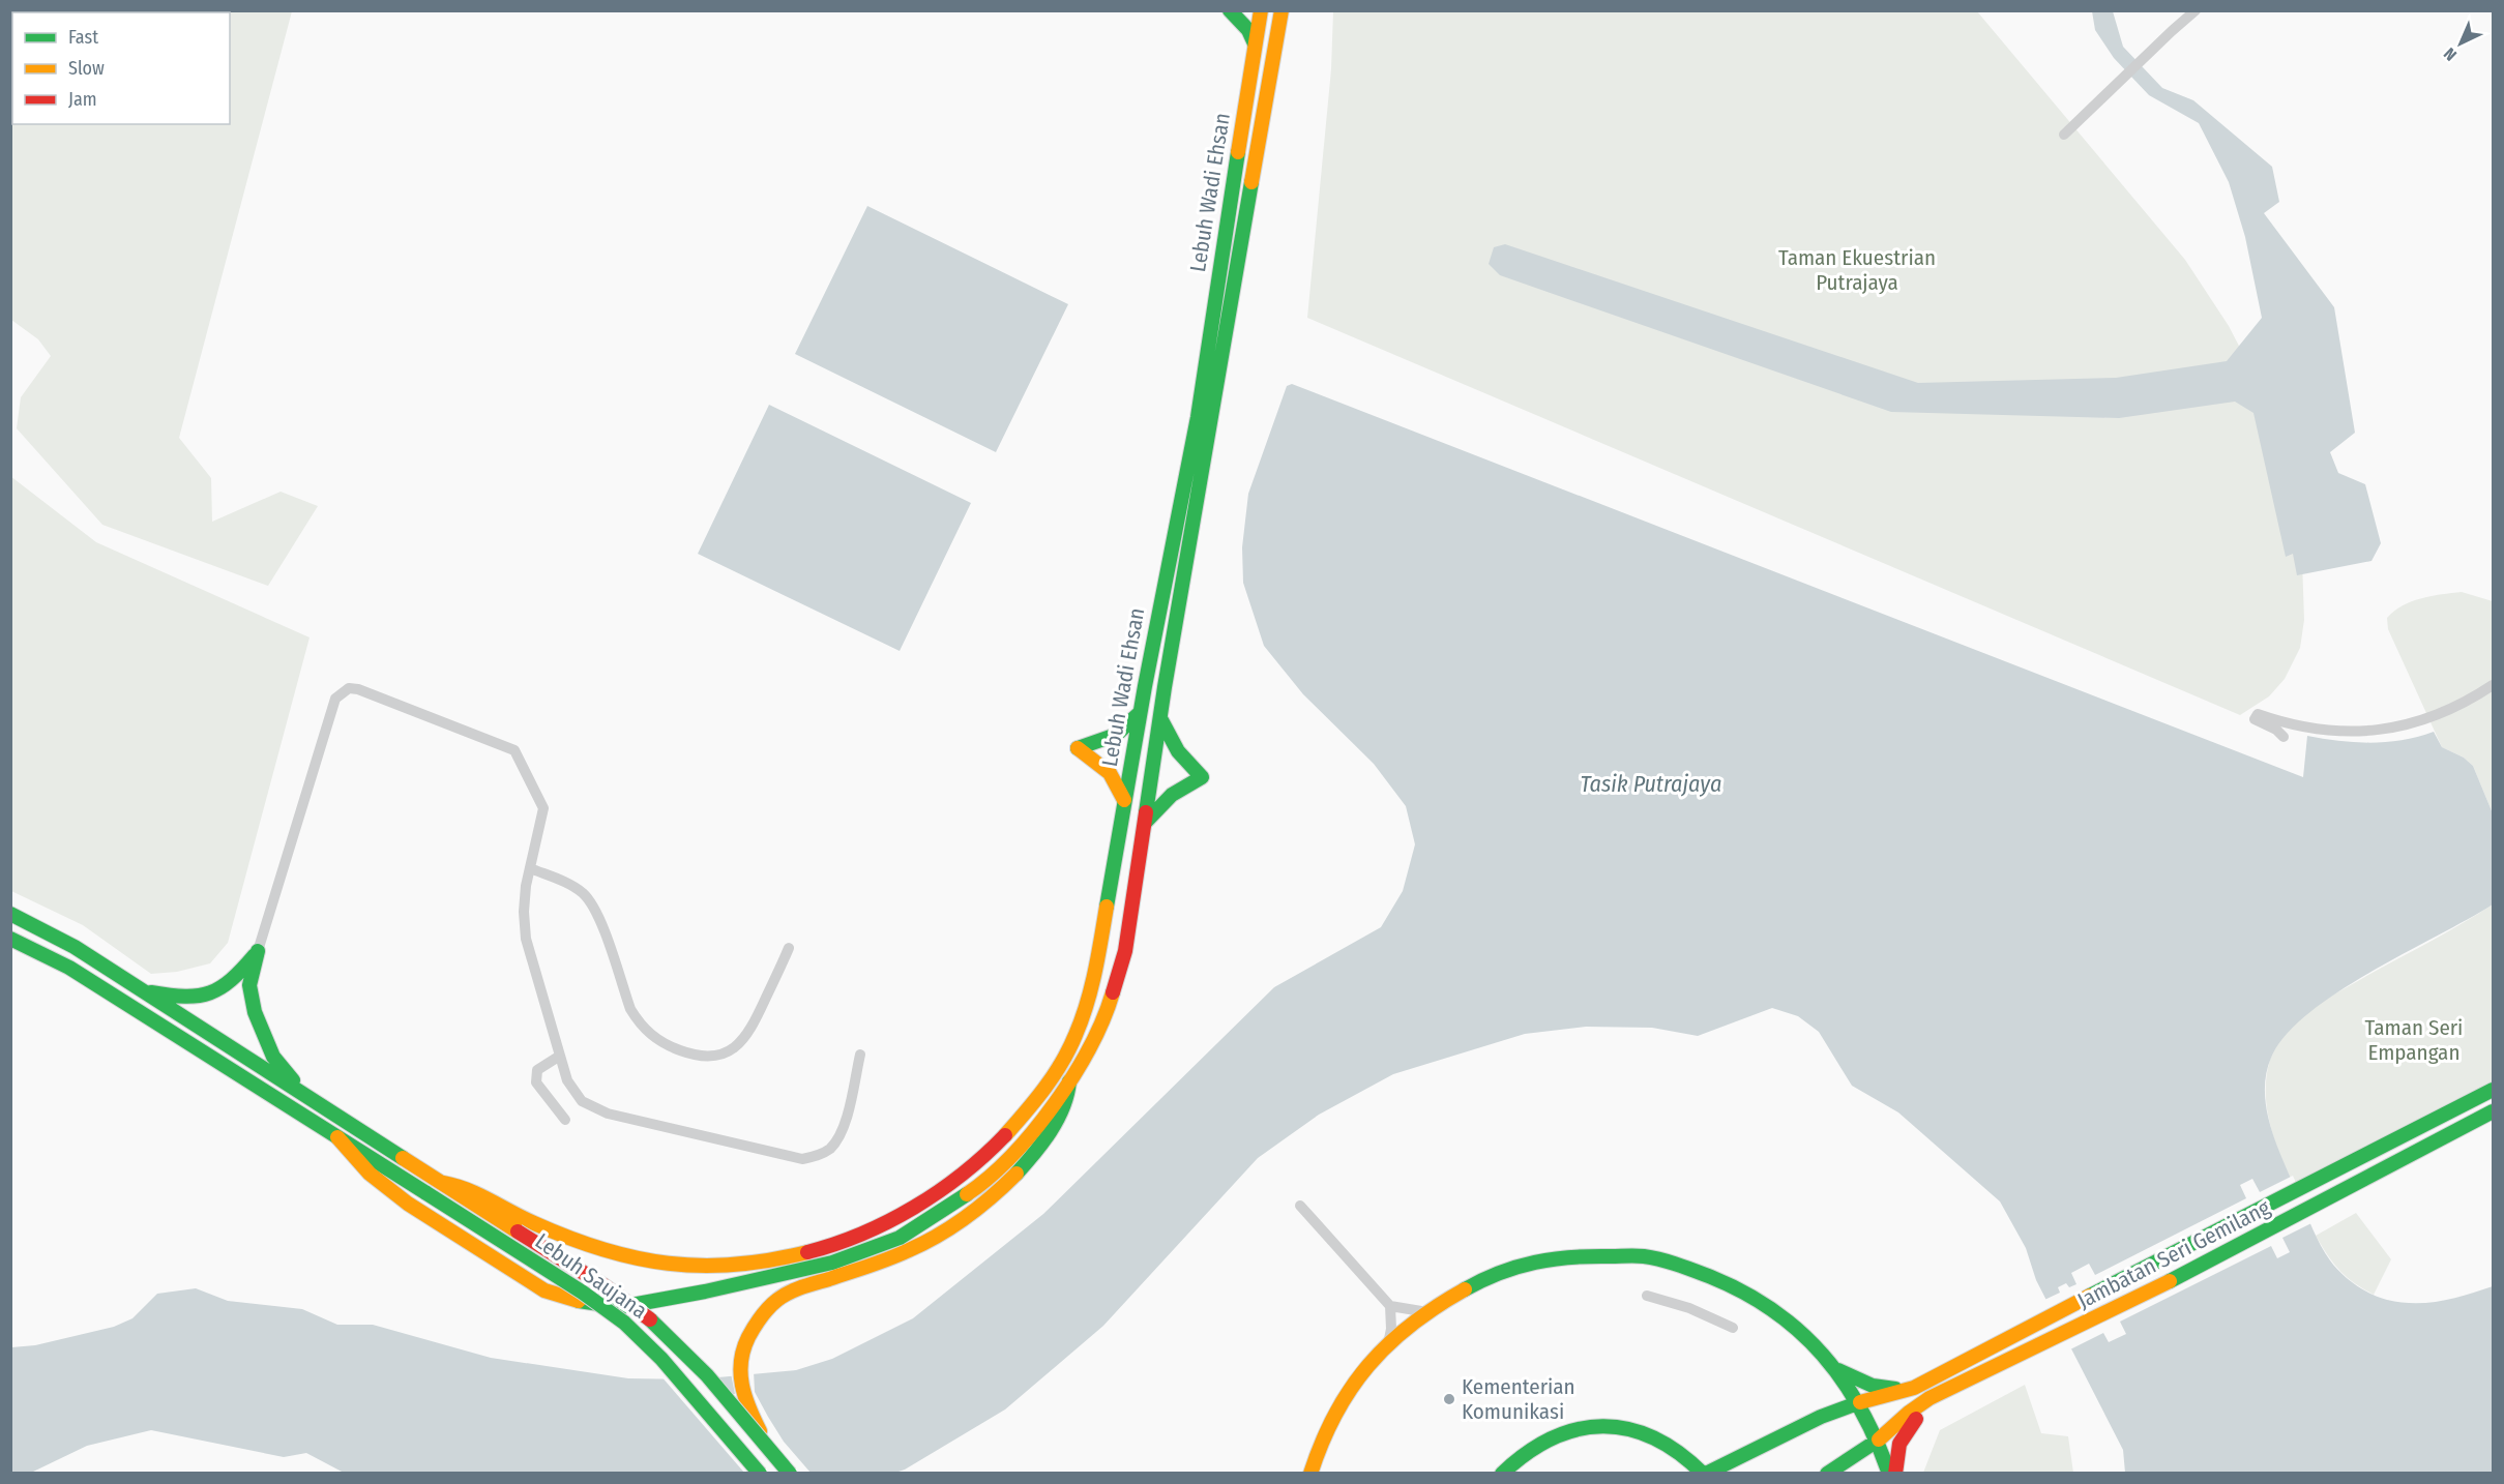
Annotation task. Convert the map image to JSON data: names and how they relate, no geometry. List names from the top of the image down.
{
  "streets": {
    "main road": ["Lebuh Wadi Ehsan", "Jambatan Seri Gemilang", "Lebuh Saujana"]
  },
  "crossings": [
    ["Lebuh Wadi Ehsan", "Lebuh Saujana"]
  ],
  "water": ["Tasik Putrajaya"],
  "parks": ["Taman Ekuestrian Putrajaya", "Taman Seri Empangan"],
  "places": ["Kementerian Komunikasi"],
  "legend": ["Fast", "Slow", "Jam"],
  "north": "bottom left"
}
